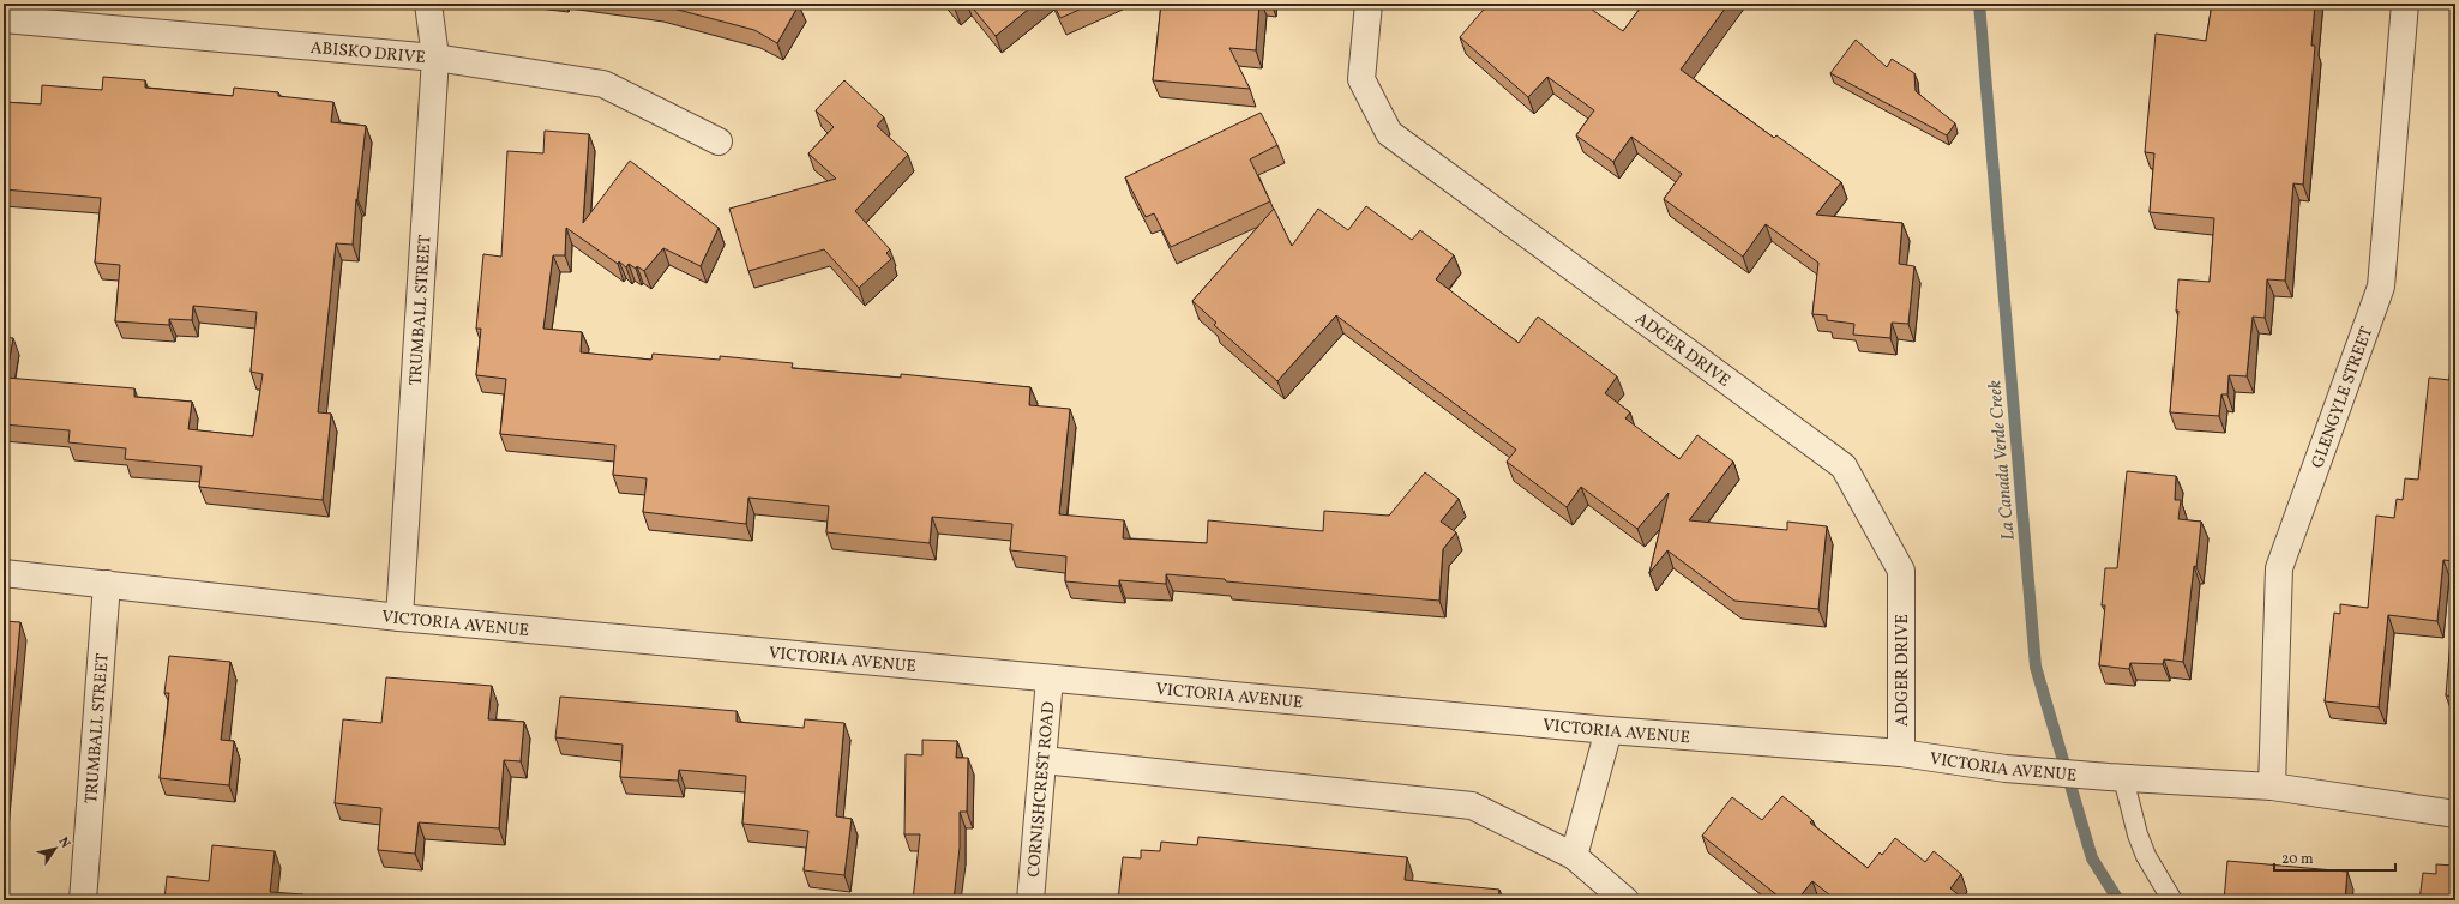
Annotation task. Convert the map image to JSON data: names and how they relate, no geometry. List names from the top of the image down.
{
  "streets": {
    "street": [
      "ABISKO DRIVE",
      "TRUMBALL STREET",
      "ADGER DRIVE",
      "GLENGYLE STREET",
      "VICTORIA AVENUE",
      "CORNISHCREST ROAD"
    ]
  },
  "crossings": [
    ["ABISKO DRIVE", "TRUMBALL STREET"],
    ["TRUMBALL STREET", "VICTORIA AVENUE"],
    ["ADGER DRIVE", "VICTORIA AVENUE"],
    ["GLENGYLE STREET", "VICTORIA AVENUE"],
    ["VICTORIA AVENUE", "CORNISHCREST ROAD"]
  ],
  "water": ["La Canada Verde Creek"],
  "scale_bar": "20 m",
  "north": "top right"
}
